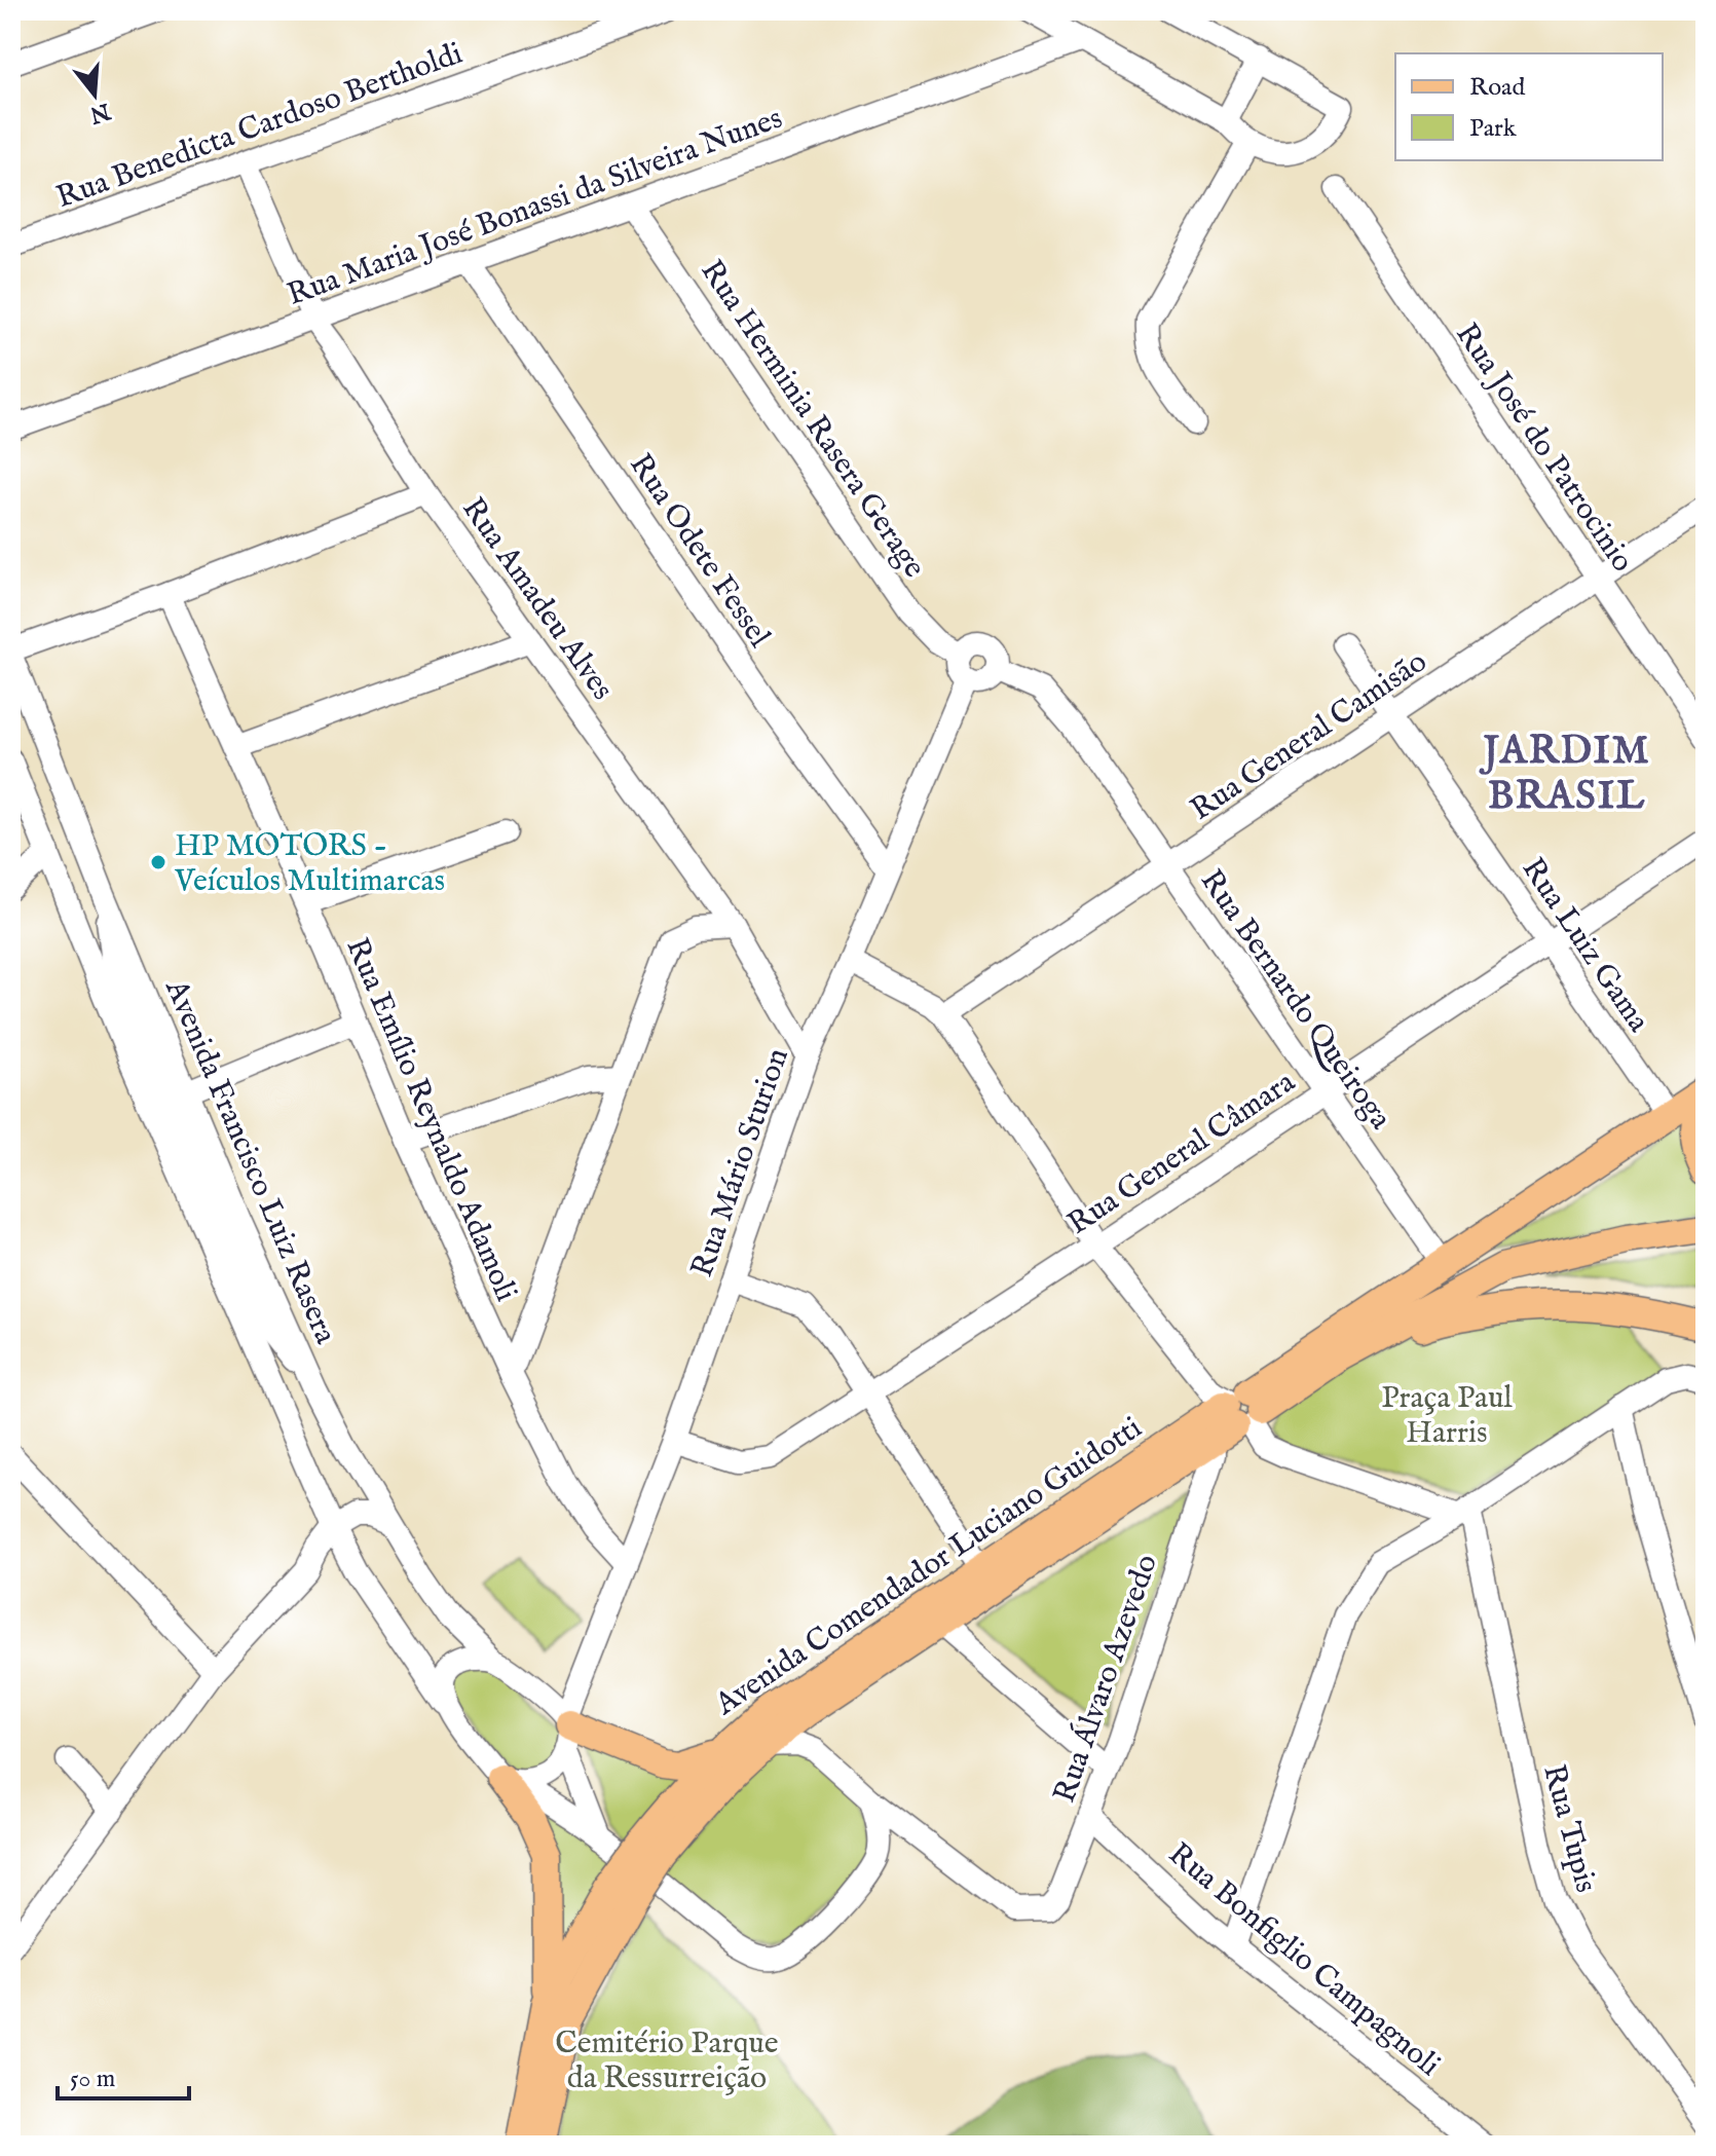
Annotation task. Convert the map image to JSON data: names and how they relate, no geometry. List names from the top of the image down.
{
  "streets": {
    "main road": ["Avenida Comendador Luciano Guidotti"],
    "street": [
      "Rua Benedicta Cardoso Bertholdi",
      "Rua Maria José Bonassi da Silveira Nunes",
      "Rua Herminia Rasera Gerage",
      "Rua José do Patrocinio",
      "Rua Odete Fessel",
      "Rua Amadeu Alves",
      "Rua General Camisão",
      "Rua Luiz Gama",
      "Rua Bernardo Queiroga",
      "Rua Emílio Reynaldo Adamoli",
      "Rua General Câmara",
      "Avenida Francisco Luiz Rasera",
      "Rua Mário Sturion",
      "Rua Álvaro Azevedo",
      "Rua Tupis",
      "Rua Bonfiglio Campagnoli"
    ]
  },
  "crossings": [
    ["Rua Benedicta Cardoso Bertholdi", "Rua Amadeu Alves"],
    ["Rua Maria José Bonassi da Silveira Nunes", "Rua Herminia Rasera Gerage"],
    ["Rua Maria José Bonassi da Silveira Nunes", "Rua Odete Fessel"],
    ["Rua Maria José Bonassi da Silveira Nunes", "Rua Amadeu Alves"],
    ["Rua Herminia Rasera Gerage", "Rua Bernardo Queiroga"],
    ["Rua Herminia Rasera Gerage", "Rua Mário Sturion"],
    ["Rua José do Patrocinio", "Rua General Camisão"],
    ["Rua Odete Fessel", "Rua Mário Sturion"],
    ["Rua Amadeu Alves", "Rua Mário Sturion"],
    ["Rua General Camisão", "Rua Luiz Gama"],
    ["Rua General Camisão", "Rua Bernardo Queiroga"],
    ["Rua Luiz Gama", "Rua General Câmara"],
    ["Rua Luiz Gama", "Avenida Comendador Luciano Guidotti"],
    ["Rua Bernardo Queiroga", "Rua General Câmara"],
    ["Rua Bernardo Queiroga", "Rua Mário Sturion"],
    ["Rua Bernardo Queiroga", "Avenida Comendador Luciano Guidotti"],
    ["Rua Emílio Reynaldo Adamoli", "Rua Mário Sturion"],
    ["Rua General Câmara", "Rua Mário Sturion"],
    ["Avenida Francisco Luiz Rasera", "Rua Mário Sturion"],
    ["Avenida Comendador Luciano Guidotti", "Rua Álvaro Azevedo"],
    ["Rua Álvaro Azevedo", "Rua Bonfiglio Campagnoli"]
  ],
  "districts": ["JARDIM BRASIL"],
  "parks": ["Praça Paul Harris", "Cemitério Parque da Ressurreição"],
  "places": ["HP MOTORS - Veículos Multimarcas"],
  "legend": ["Road", "Park"],
  "scale_bar": "50 m",
  "north": "bottom"
}
